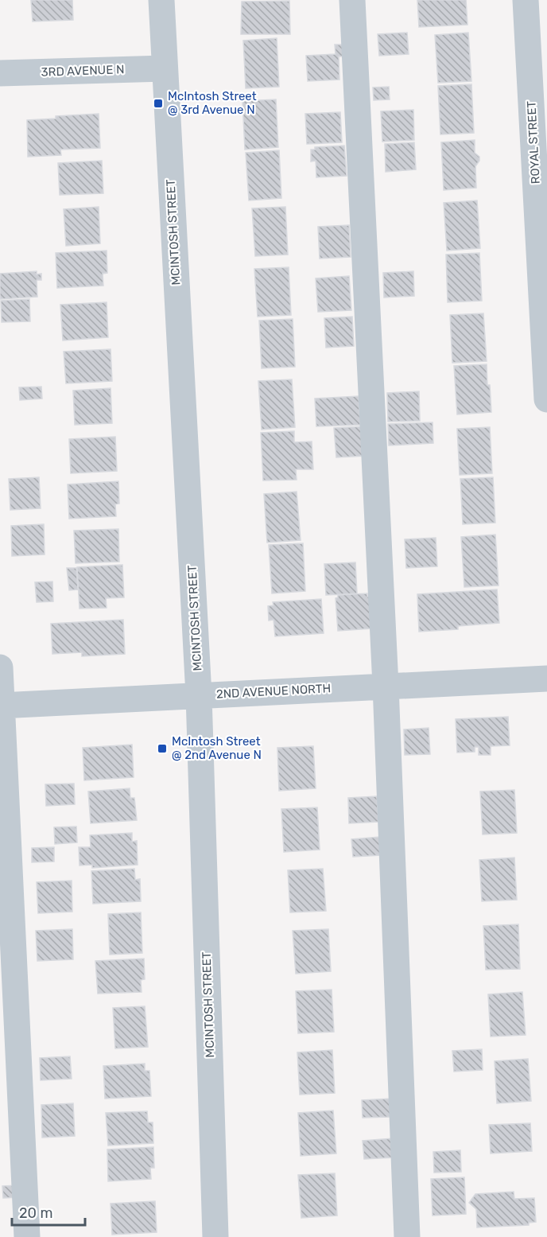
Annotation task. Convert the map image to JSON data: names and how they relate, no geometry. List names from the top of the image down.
{
  "streets": {
    "street": [
      "3RD AVENUE N",
      "ROYAL STREET",
      "MCINTOSH STREET",
      "2ND AVENUE NORTH"
    ]
  },
  "crossings": [
    ["3RD AVENUE N", "MCINTOSH STREET"],
    ["MCINTOSH STREET", "2ND AVENUE NORTH"]
  ],
  "places": {
    "transit": ["McIntosh Street @ 3rd Avenue N", "McIntosh Street @ 2nd Avenue N"]
  },
  "scale_bar": "20 m"
}
